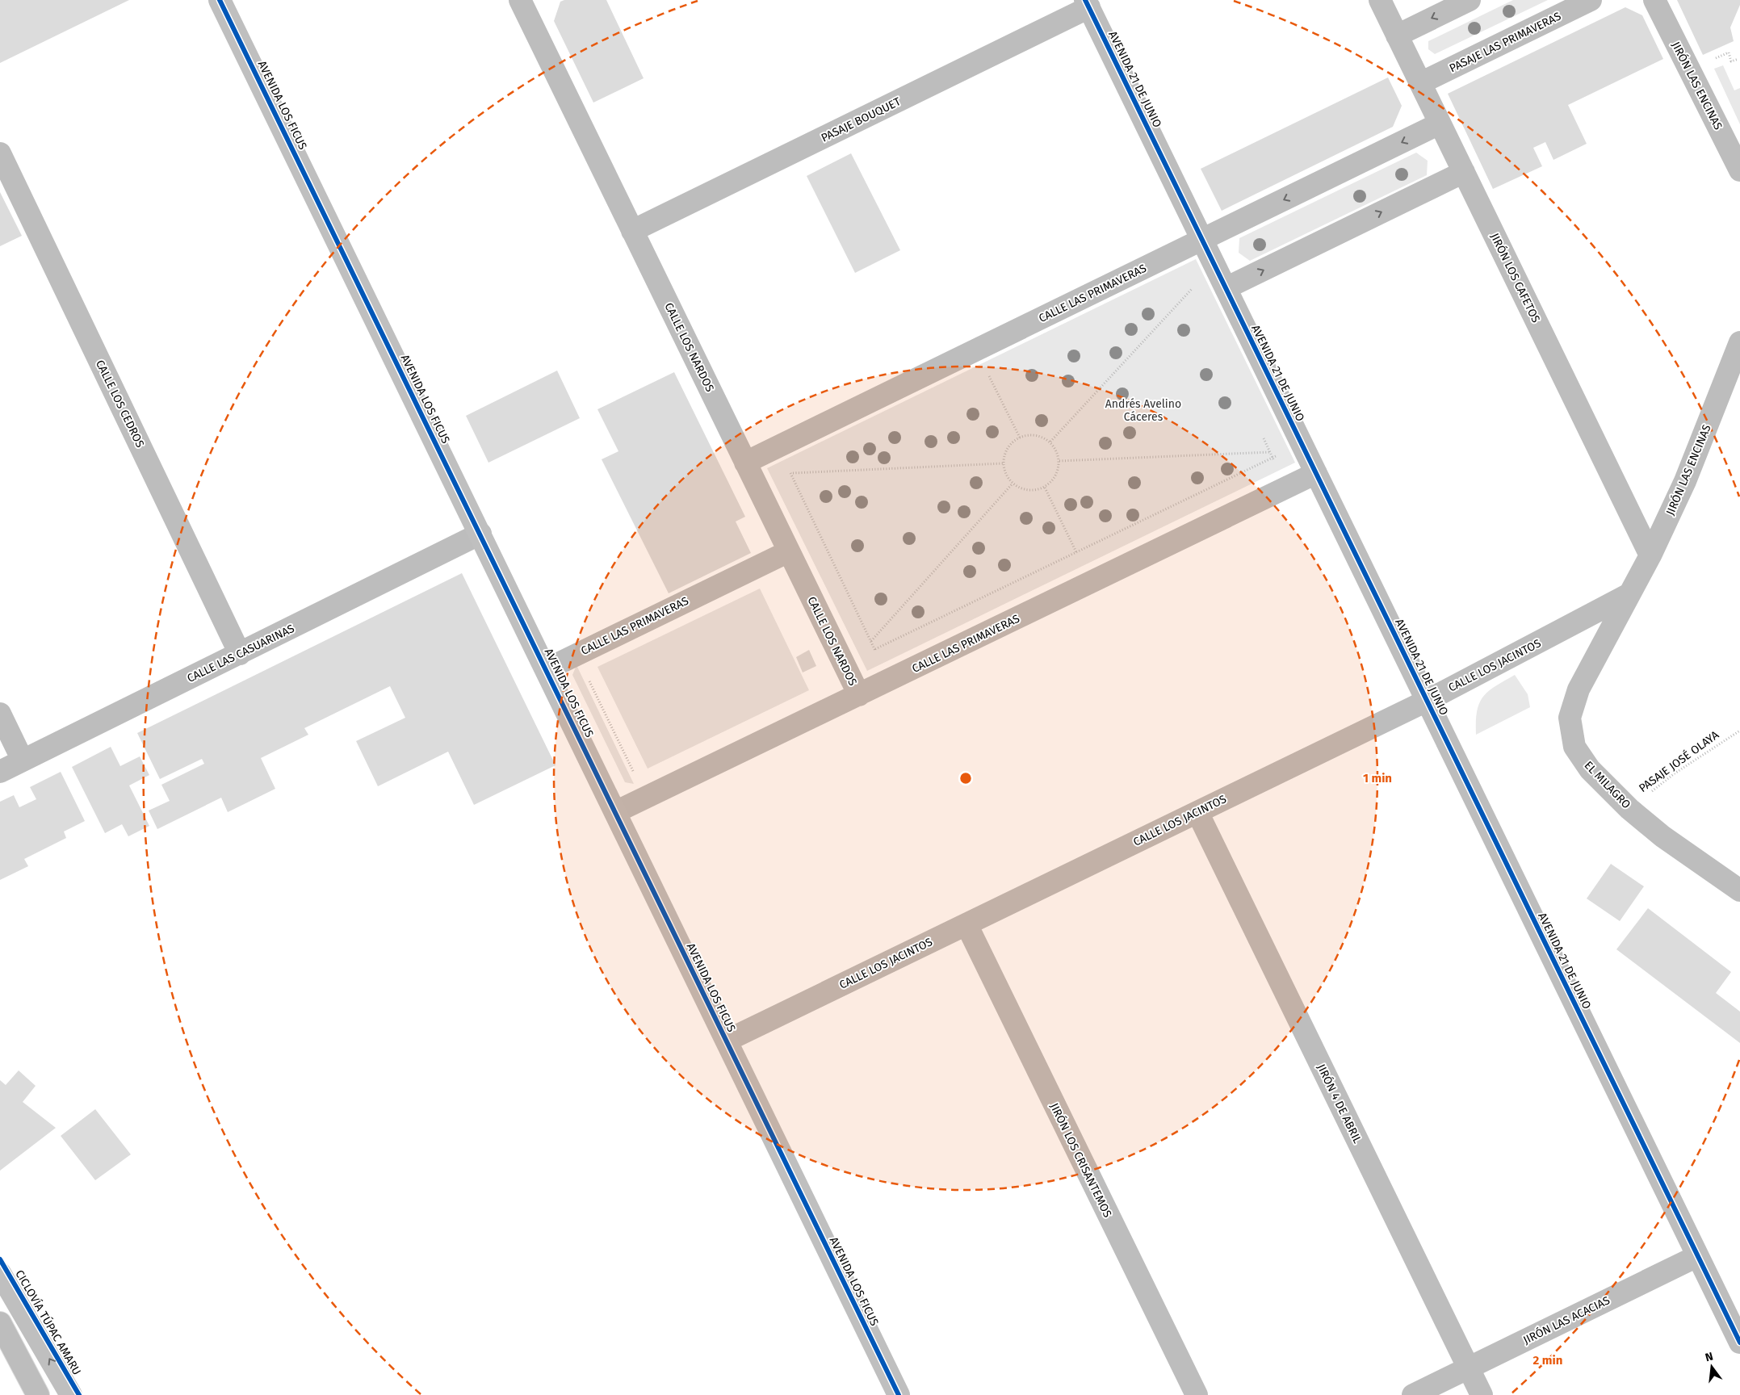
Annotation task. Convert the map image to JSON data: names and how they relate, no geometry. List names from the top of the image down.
{
  "streets": {
    "street": [
      "PASAJE LAS PRIMAVERAS",
      "AVENIDA 21 DE JUNIO",
      "JIRÓN LAS ENCINAS",
      "AVENIDA LOS FICUS",
      "PASAJE BOUQUET",
      "JIRÓN LOS CAFETOS",
      "CALLE LAS PRIMAVERAS",
      "CALLE LOS NARDOS",
      "CALLE LOS CEDROS",
      "CALLE LAS CASUARINAS",
      "CALLE LOS JACINTOS",
      "EL MILAGRO",
      "JIRÓN 4 DE ABRIL",
      "JIRÓN LOS CRISANTEMOS",
      "JIRÓN LAS ACACIAS"
    ],
    "path": ["PASAJE JOSÉ OLAYA"],
    "cycle path": ["CICLOVÍA TÚPAC AMARU"]
  },
  "crossings": [
    ["PASAJE LAS PRIMAVERAS", "JIRÓN LOS CAFETOS"],
    ["AVENIDA 21 DE JUNIO", "PASAJE BOUQUET"],
    ["AVENIDA 21 DE JUNIO", "CALLE LAS PRIMAVERAS"],
    ["AVENIDA 21 DE JUNIO", "CALLE LOS JACINTOS"],
    ["AVENIDA 21 DE JUNIO", "JIRÓN LAS ACACIAS"],
    ["JIRÓN LAS ENCINAS", "JIRÓN LOS CAFETOS"],
    ["JIRÓN LAS ENCINAS", "CALLE LOS JACINTOS"],
    ["JIRÓN LAS ENCINAS", "EL MILAGRO"],
    ["AVENIDA LOS FICUS", "CALLE LAS PRIMAVERAS"],
    ["AVENIDA LOS FICUS", "CALLE LAS CASUARINAS"],
    ["AVENIDA LOS FICUS", "CALLE LOS JACINTOS"],
    ["PASAJE BOUQUET", "CALLE LOS NARDOS"],
    ["JIRÓN LOS CAFETOS", "CALLE LAS PRIMAVERAS"],
    ["CALLE LAS PRIMAVERAS", "CALLE LOS NARDOS"],
    ["CALLE LOS CEDROS", "CALLE LAS CASUARINAS"],
    ["CALLE LOS JACINTOS", "EL MILAGRO"],
    ["CALLE LOS JACINTOS", "JIRÓN 4 DE ABRIL"],
    ["CALLE LOS JACINTOS", "JIRÓN LOS CRISANTEMOS"],
    ["PASAJE JOSÉ OLAYA", "EL MILAGRO"],
    ["JIRÓN 4 DE ABRIL", "JIRÓN LAS ACACIAS"]
  ],
  "parks": ["Andrés Avelino Cáceres"],
  "north": "top",
  "rings": ["1 min", "2 min"]
}
